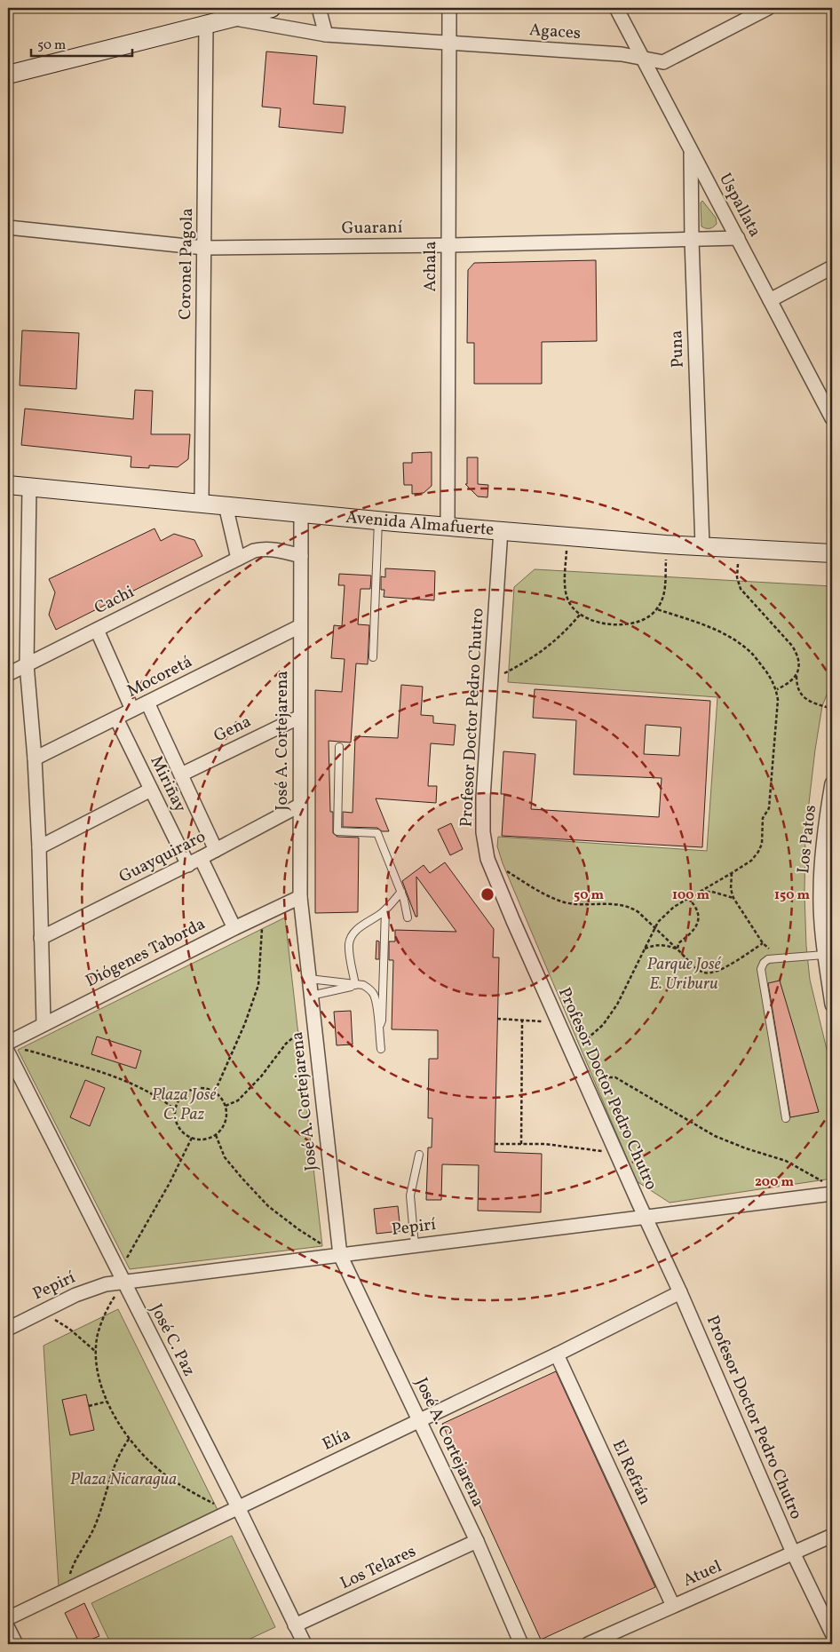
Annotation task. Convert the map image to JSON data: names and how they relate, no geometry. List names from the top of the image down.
{
  "streets": {
    "main road": ["Avenida Almafuerte"],
    "street": [
      "Agaces",
      "Uspallata",
      "Guaraní",
      "Coronel Pagola",
      "Achala",
      "Puna",
      "Cachi",
      "Mocoretá",
      "Profesor Doctor Pedro Chutro",
      "Gena",
      "José A. Cortejarena",
      "Miriñay",
      "Los Patos",
      "Guayquiraro",
      "Diógenes Taborda",
      "Pepirí",
      "José C. Paz",
      "Elía",
      "El Refrán",
      "Los Telares",
      "Atuel"
    ]
  },
  "crossings": [
    ["Agaces", "Uspallata"],
    ["Agaces", "Achala"],
    ["Uspallata", "Guaraní"],
    ["Uspallata", "Puna"],
    ["Guaraní", "Coronel Pagola"],
    ["Guaraní", "Achala"],
    ["Guaraní", "Puna"],
    ["Coronel Pagola", "Avenida Almafuerte"],
    ["Achala", "Avenida Almafuerte"],
    ["Puna", "Avenida Almafuerte"],
    ["Avenida Almafuerte", "Profesor Doctor Pedro Chutro"],
    ["Avenida Almafuerte", "José A. Cortejarena"],
    ["Cachi", "José A. Cortejarena"],
    ["Mocoretá", "José A. Cortejarena"],
    ["Mocoretá", "Miriñay"],
    ["Profesor Doctor Pedro Chutro", "Pepirí"],
    ["Profesor Doctor Pedro Chutro", "Elía"],
    ["Profesor Doctor Pedro Chutro", "Atuel"],
    ["Gena", "José A. Cortejarena"],
    ["Gena", "Miriñay"],
    ["José A. Cortejarena", "Guayquiraro"],
    ["José A. Cortejarena", "Diógenes Taborda"],
    ["José A. Cortejarena", "Pepirí"],
    ["José A. Cortejarena", "Elía"],
    ["José A. Cortejarena", "Los Telares"],
    ["Miriñay", "Guayquiraro"],
    ["Pepirí", "José C. Paz"],
    ["José C. Paz", "Elía"],
    ["José C. Paz", "Los Telares"],
    ["Elía", "El Refrán"],
    ["El Refrán", "Atuel"]
  ],
  "parks": ["Parque José E. Uriburu", "Plaza José C. Paz", "Plaza Nicaragua"],
  "scale_bar": "50 m",
  "rings": [
    "50 m",
    "100 m",
    "150 m",
    "200 m"
  ]
}
